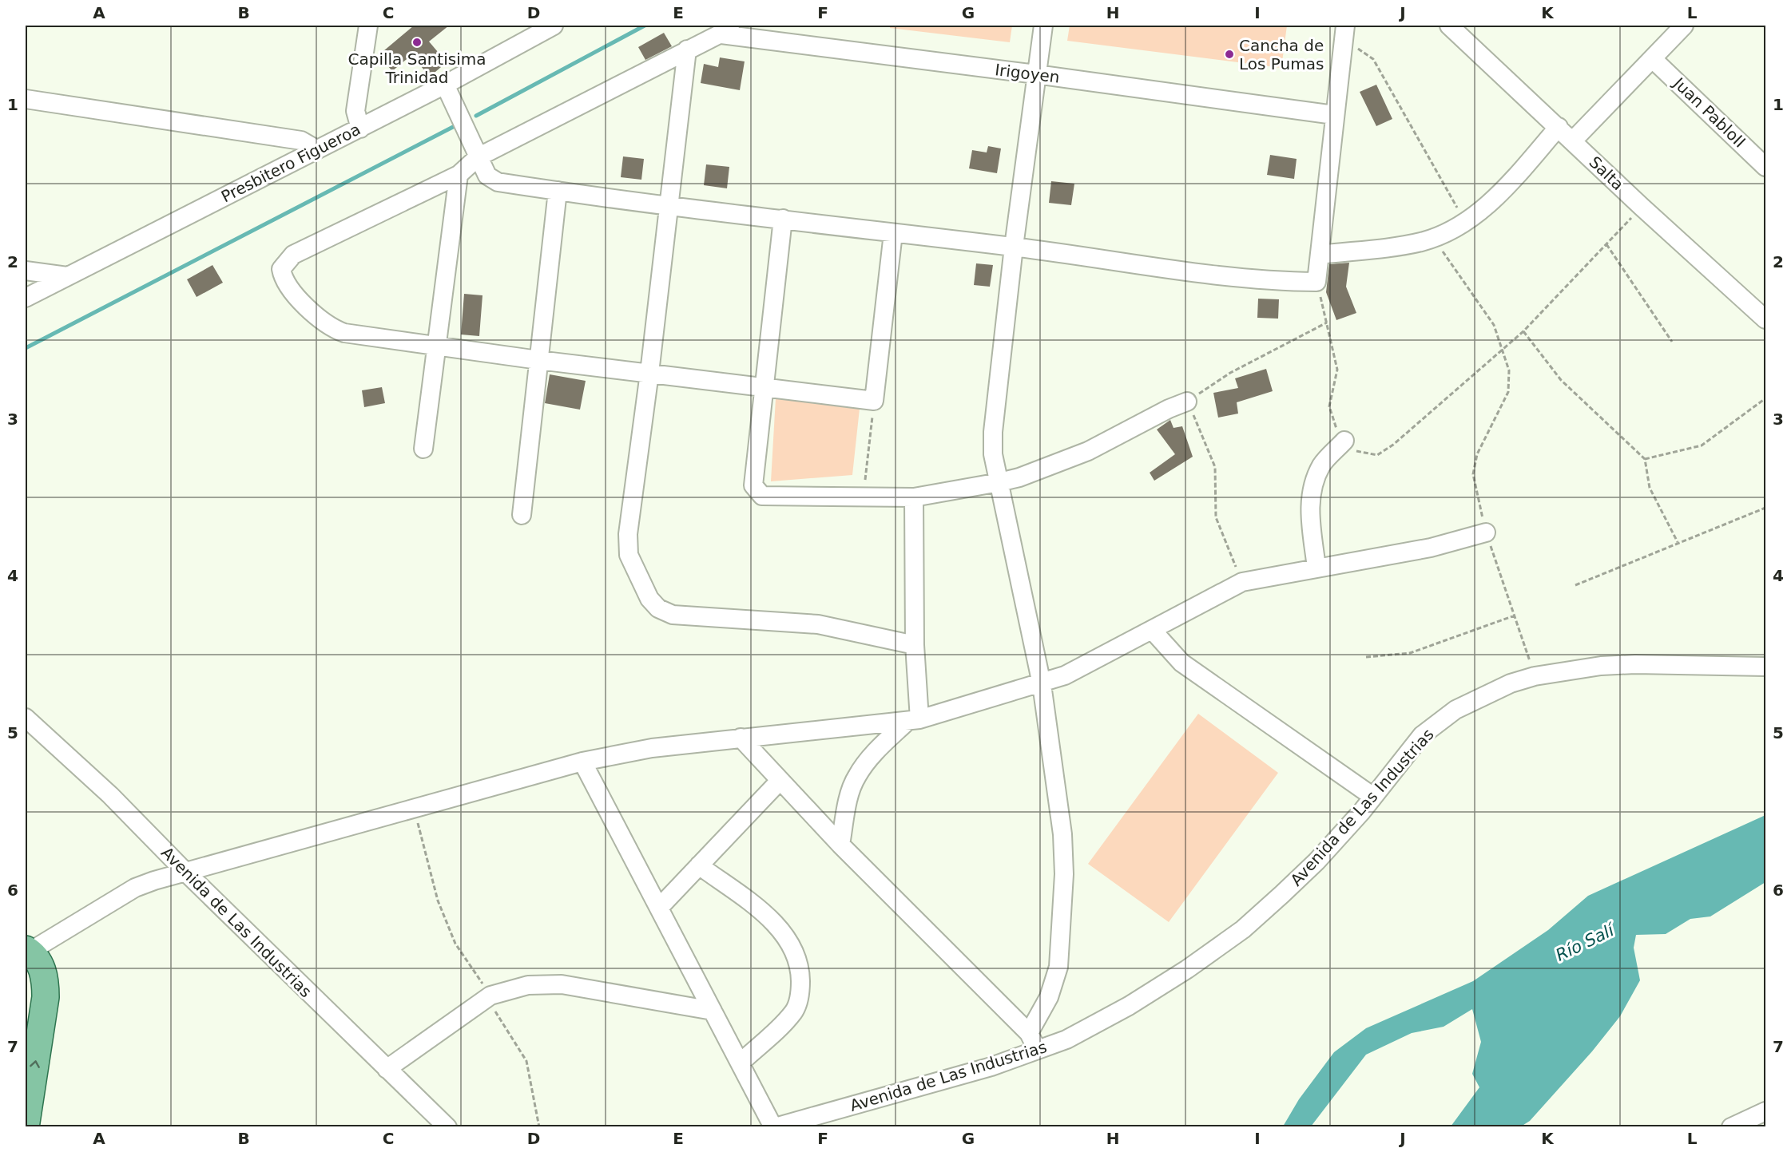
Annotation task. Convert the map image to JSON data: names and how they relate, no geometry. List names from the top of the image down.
{
  "streets": {
    "street": [
      "Irigoyen",
      "Juan PabloII",
      "Presbitero Figueroa",
      "Salta",
      "Avenida de Las Industrias"
    ]
  },
  "water": ["Río Salí"],
  "places": ["Capilla Santisima Trinidad", "Cancha de Los Pumas"],
  "grid": {
    "columns": [
      "A",
      "B",
      "C",
      "D",
      "E",
      "F",
      "G",
      "H",
      "I",
      "J",
      "K",
      "L"
    ],
    "rows": [
      "1",
      "2",
      "3",
      "4",
      "5",
      "6",
      "7"
    ]
  }
}
